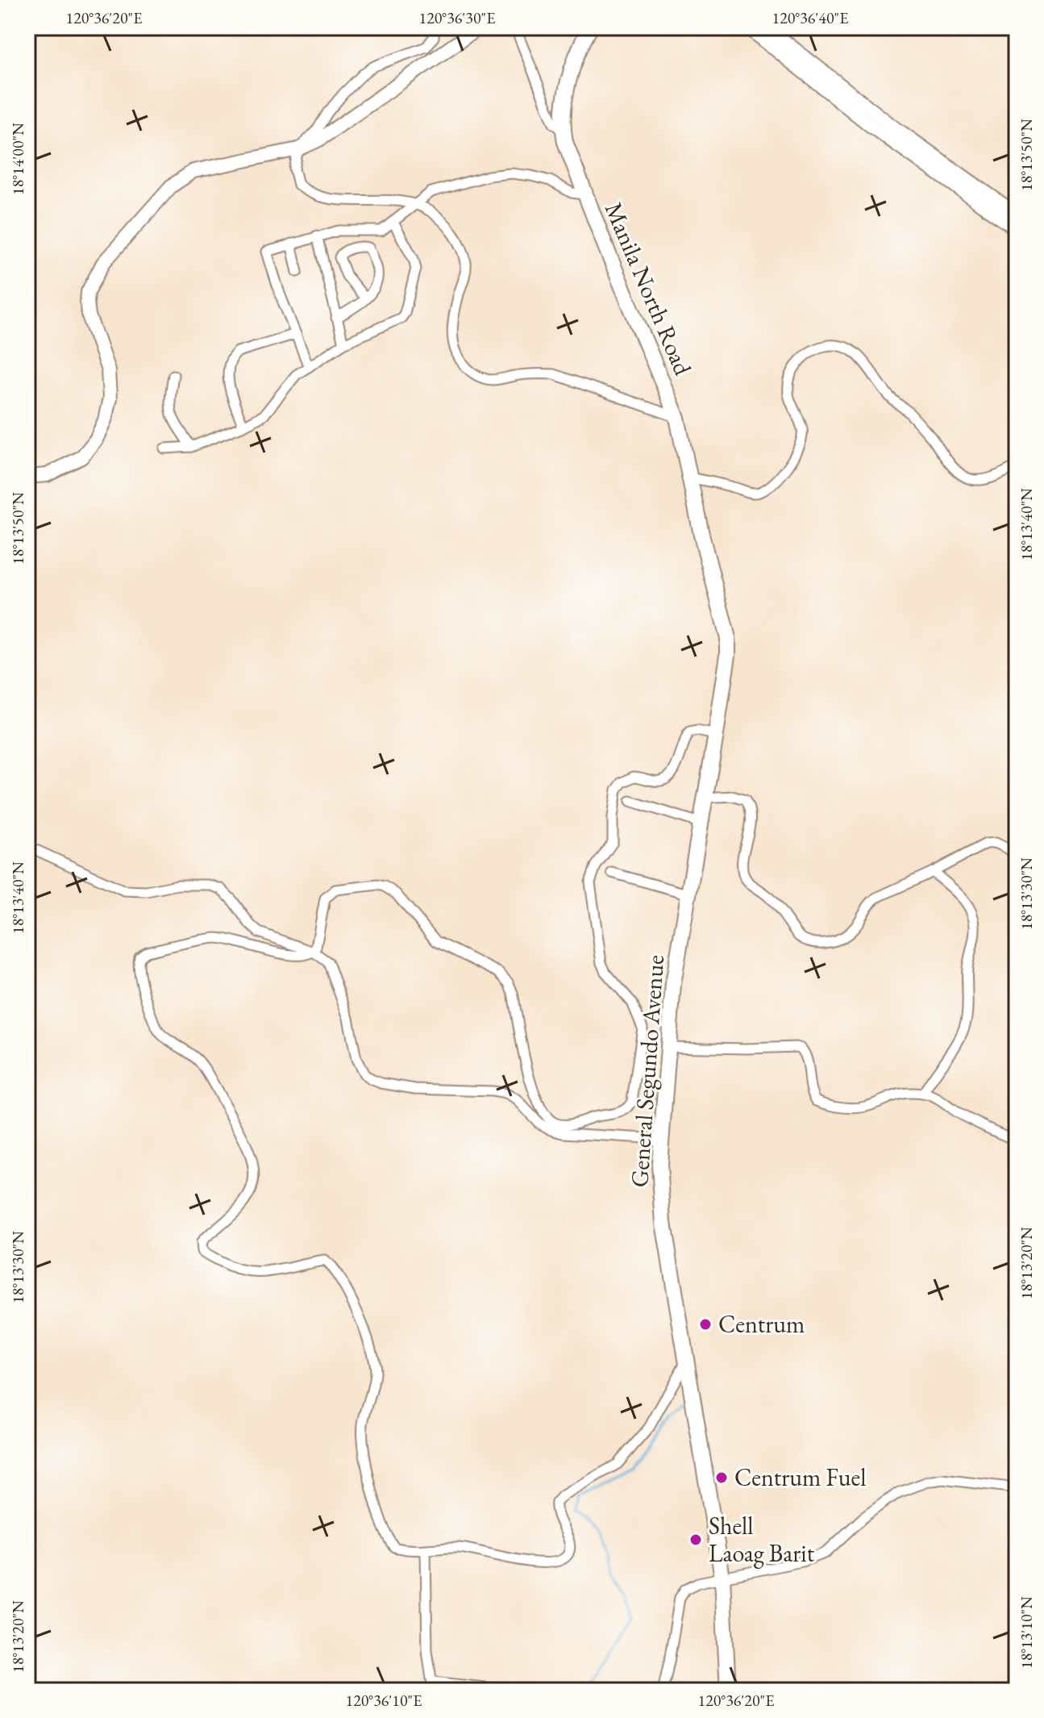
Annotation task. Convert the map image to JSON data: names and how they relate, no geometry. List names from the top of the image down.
{
  "streets": {
    "highway": ["Manila North Road", "General Segundo Avenue"]
  },
  "crossings": [
    ["Manila North Road", "General Segundo Avenue"]
  ],
  "places": ["Centrum", "Centrum Fuel", "Shell Laoag Barit"],
  "coordinates": [
    "120°36'20\"E",
    "120°36'30\"E",
    "120°36'40\"E",
    "18°13'50\"N",
    "18°14'00\"N",
    "18°13'40\"N",
    "18°13'30\"N",
    "18°13'20\"N",
    "18°13'10\"N",
    "120°36'10\"E"
  ]
}
